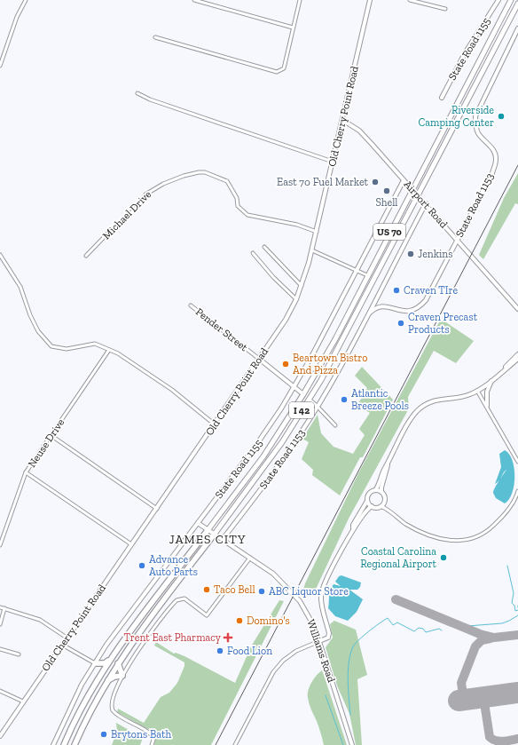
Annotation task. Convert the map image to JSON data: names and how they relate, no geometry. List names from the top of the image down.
{
  "streets": {
    "highway": ["US 70", "I 42"],
    "street": [
      "State Road 1155",
      "Old Cherry Point Road",
      "Airport Road",
      "State Road 1153",
      "Michael Drive",
      "Pender Street",
      "Neuse Drive",
      "Williams Road"
    ]
  },
  "crossings": [
    ["State Road 1155", "Airport Road"],
    ["State Road 1155", "Pender Street"],
    ["State Road 1155", "Williams Road"],
    ["Old Cherry Point Road", "Airport Road"],
    ["Old Cherry Point Road", "Michael Drive"],
    ["Old Cherry Point Road", "Pender Street"],
    ["Airport Road", "State Road 1153"],
    ["Airport Road", "US 70"],
    ["Airport Road", "I 42"],
    ["State Road 1153", "Williams Road"],
    ["US 70", "Pender Street"],
    ["US 70", "Williams Road"],
    ["I 42", "Williams Road"]
  ],
  "districts": ["JAMES CITY"],
  "places": {
    "other": [
      "Riverside Camping Center",
      "East 70 Fuel Market",
      "Shell",
      "Jenkins",
      "Craven TIre",
      "Craven Precast Products",
      "Beartown Bistro And Pizza",
      "Atlantic Breeze Pools",
      "Coastal Carolina Regional Airport",
      "Advance Auto Parts",
      "Taco Bell",
      "ABC Liquor Store",
      "Domino's",
      "Food Lion",
      "Brytons Bath"
    ],
    "health": ["Trent East Pharmacy"]
  }
}
